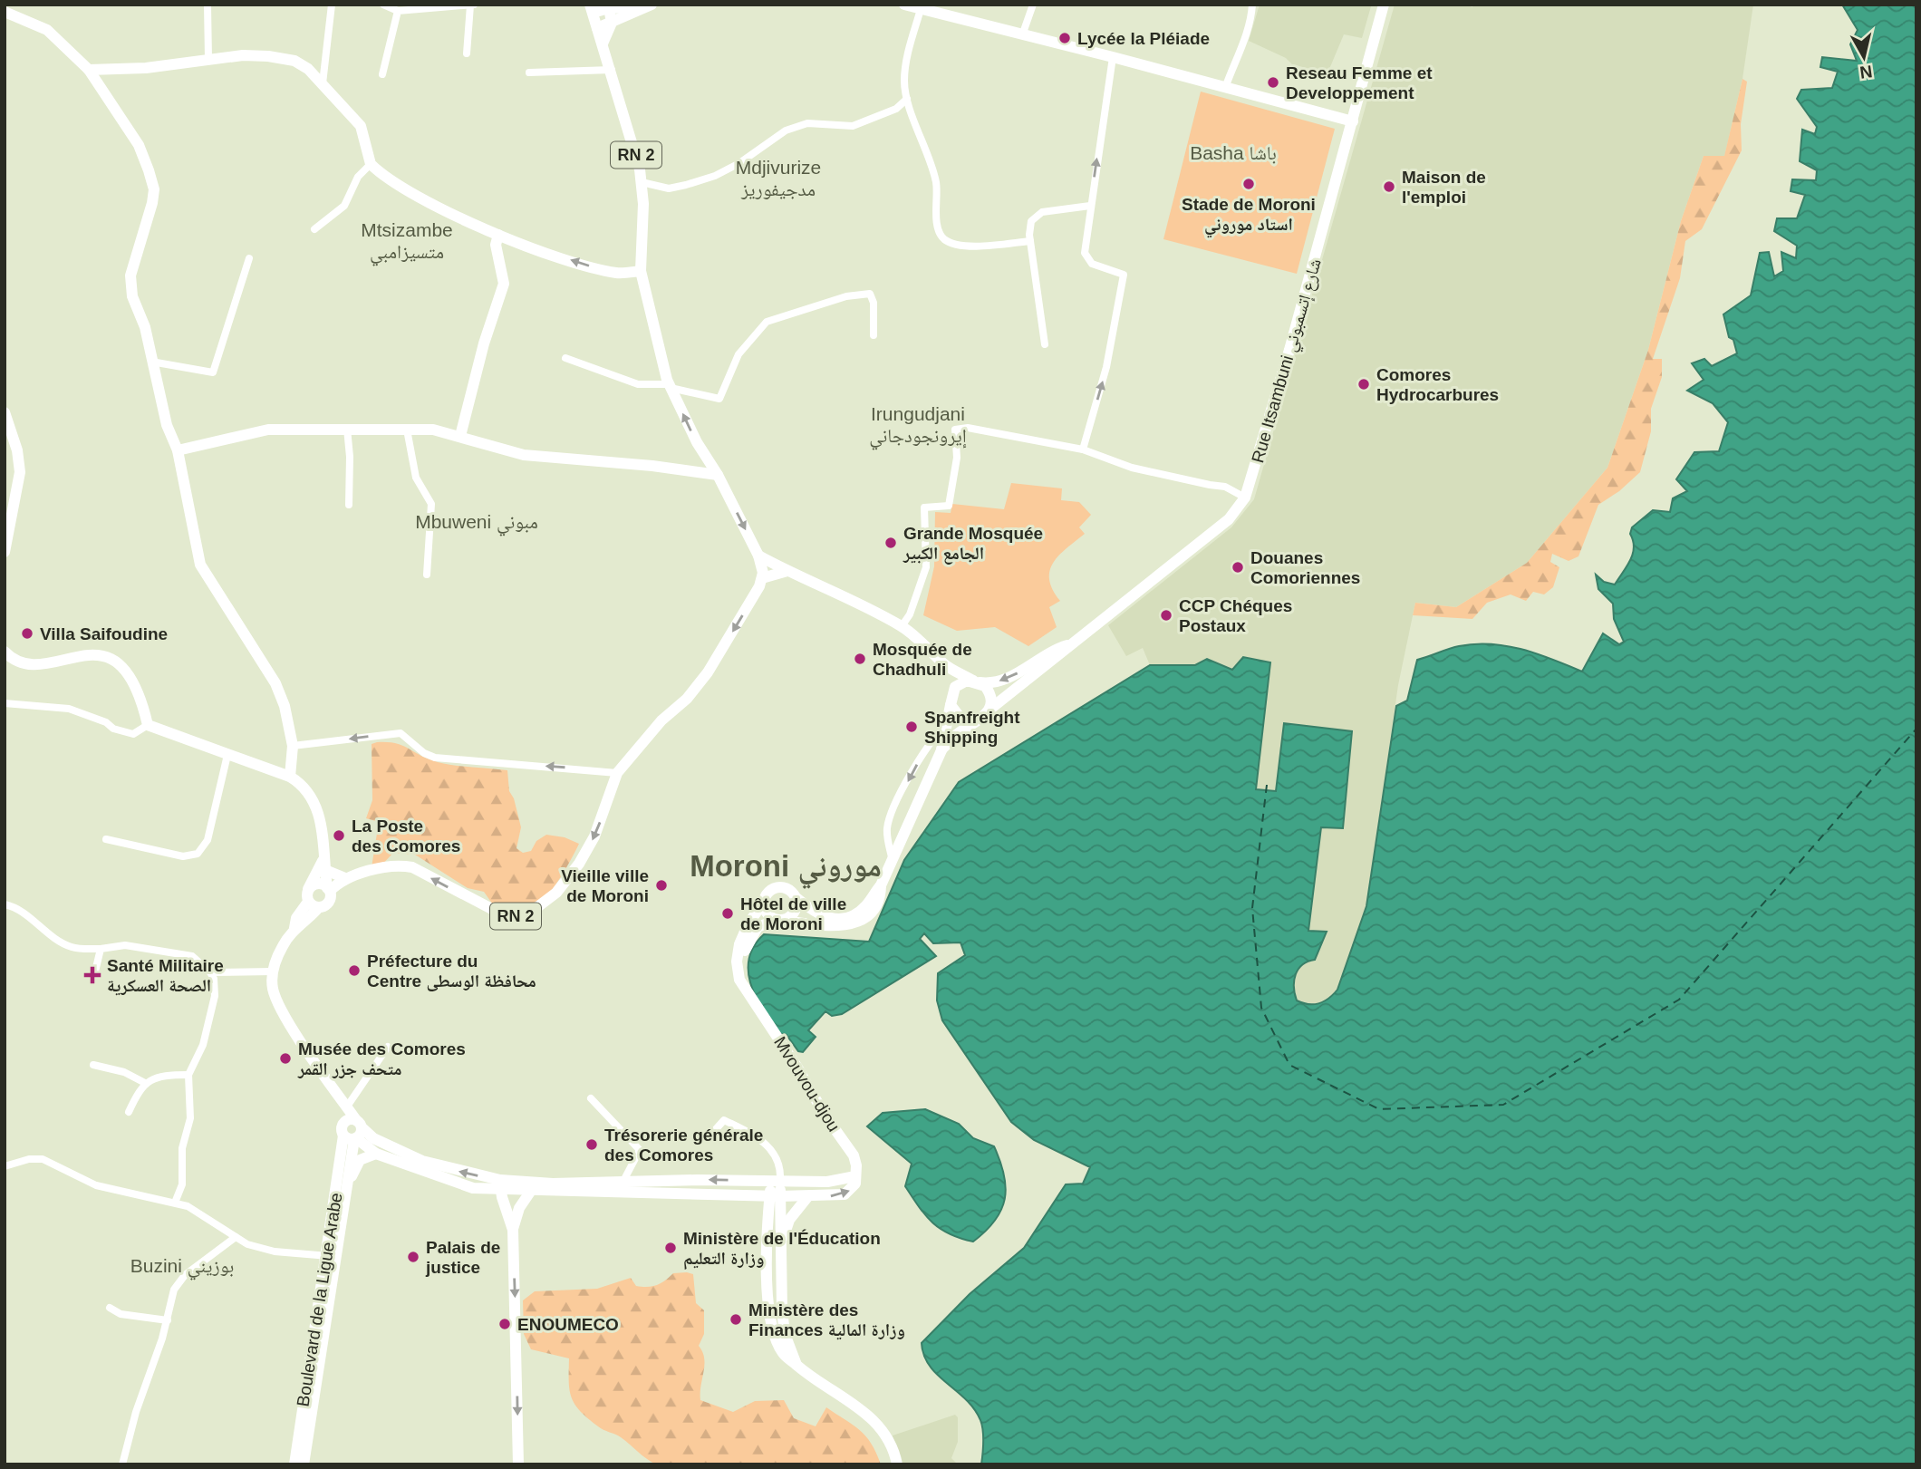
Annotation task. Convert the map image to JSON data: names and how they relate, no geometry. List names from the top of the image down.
{
  "streets": {
    "main road": [
      "RN 2",
      "Rue Itsambuni شارع إتسمبوني",
      "Mvouvou-djou",
      "Boulevard de la Ligue Arabe"
    ]
  },
  "districts": [
    "Basha باشا",
    "Mdjivurize مدجيفوريز",
    "Mtsizambe متسيزامبي",
    "Irungudjani إيرونجودجاني",
    "Mbuweni مبوني",
    "Moroni موروني",
    "Buzini بوزيني"
  ],
  "places": {
    "other": [
      "Lycée la Pléiade",
      "Reseau Femme et Developpement",
      "Stade de Moroni استاد موروني",
      "Maison de l'emploi",
      "Comores Hydrocarbures",
      "Grande Mosquée الجامع الكبير",
      "Douanes Comoriennes",
      "CCP Chéques Postaux",
      "Villa Saifoudine",
      "Mosquée de Chadhuli",
      "Spanfreight Shipping",
      "La Poste des Comores",
      "Vieille ville de Moroni",
      "Hôtel de ville de Moroni",
      "Préfecture du Centre محافظة الوسطى",
      "Musée des Comores متحف جزر القمر",
      "Trésorerie générale des Comores",
      "Ministère de l'Éducation وزارة التعليم",
      "Palais de justice",
      "Ministère des Finances وزارة المالية",
      "ENOUMECO"
    ],
    "health": ["Santé Militaire الصحة العسكرية"]
  },
  "north": "bottom"
}
